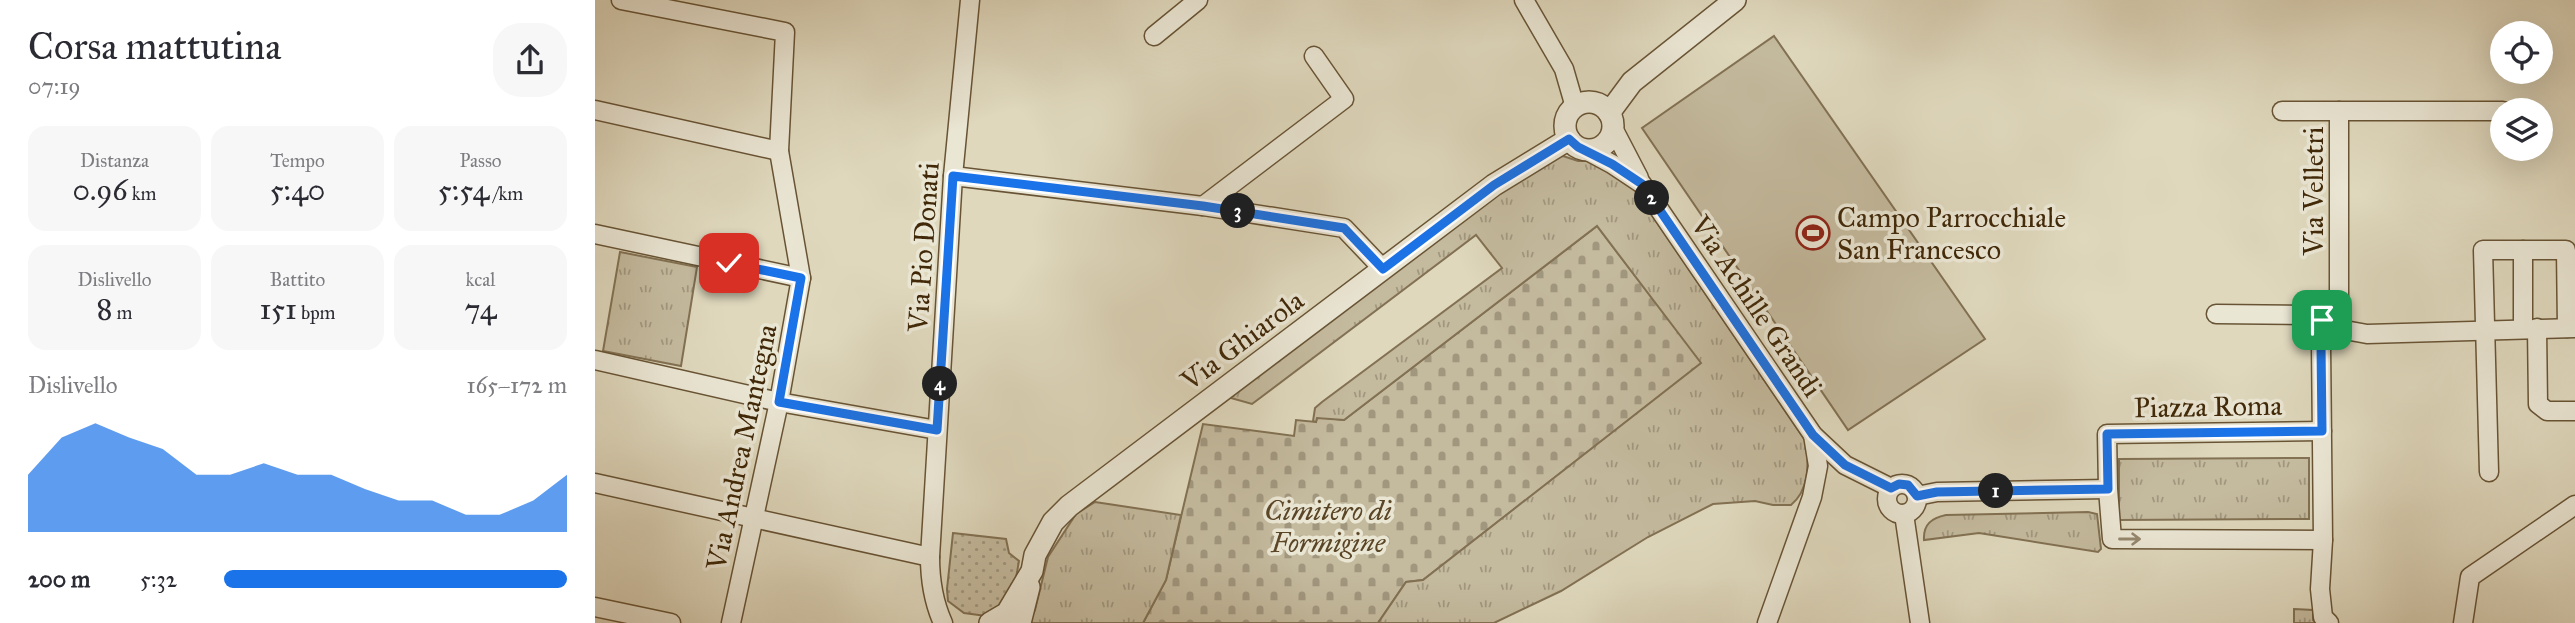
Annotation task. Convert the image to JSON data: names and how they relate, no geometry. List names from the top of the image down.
{
  "streets": {
    "street": [
      "Via Velletri",
      "Via Pio Donati",
      "Via Achille Grandi",
      "Via Ghiarola",
      "Piazza Roma",
      "Via Andrea Mantegna"
    ]
  },
  "crossings": [
    ["Via Velletri", "Piazza Roma"],
    ["Via Achille Grandi", "Via Ghiarola"]
  ],
  "one_way": ["Piazza Roma"],
  "parks": ["Cimitero di Formigine"],
  "places": {
    "sports": ["Campo Parrocchiale San Francesco"]
  },
  "page": {
    "heading": ["Corsa mattutina", "07:19"],
    "stats": [
      ["Distanza", "0.96 km"],
      ["Tempo", "5:40"],
      ["Passo", "5:54 /km"],
      ["Dislivello", "8 m"],
      ["Battito", "151 bpm"],
      ["kcal", "74"]
    ],
    "pins": [
      "2",
      "3",
      "4",
      "1"
    ],
    "chart": ["Dislivello", "165–172 m"],
    "list": [
      {
        "name": "200 m",
        "note": "5:32"
      }
    ]
  }
}
